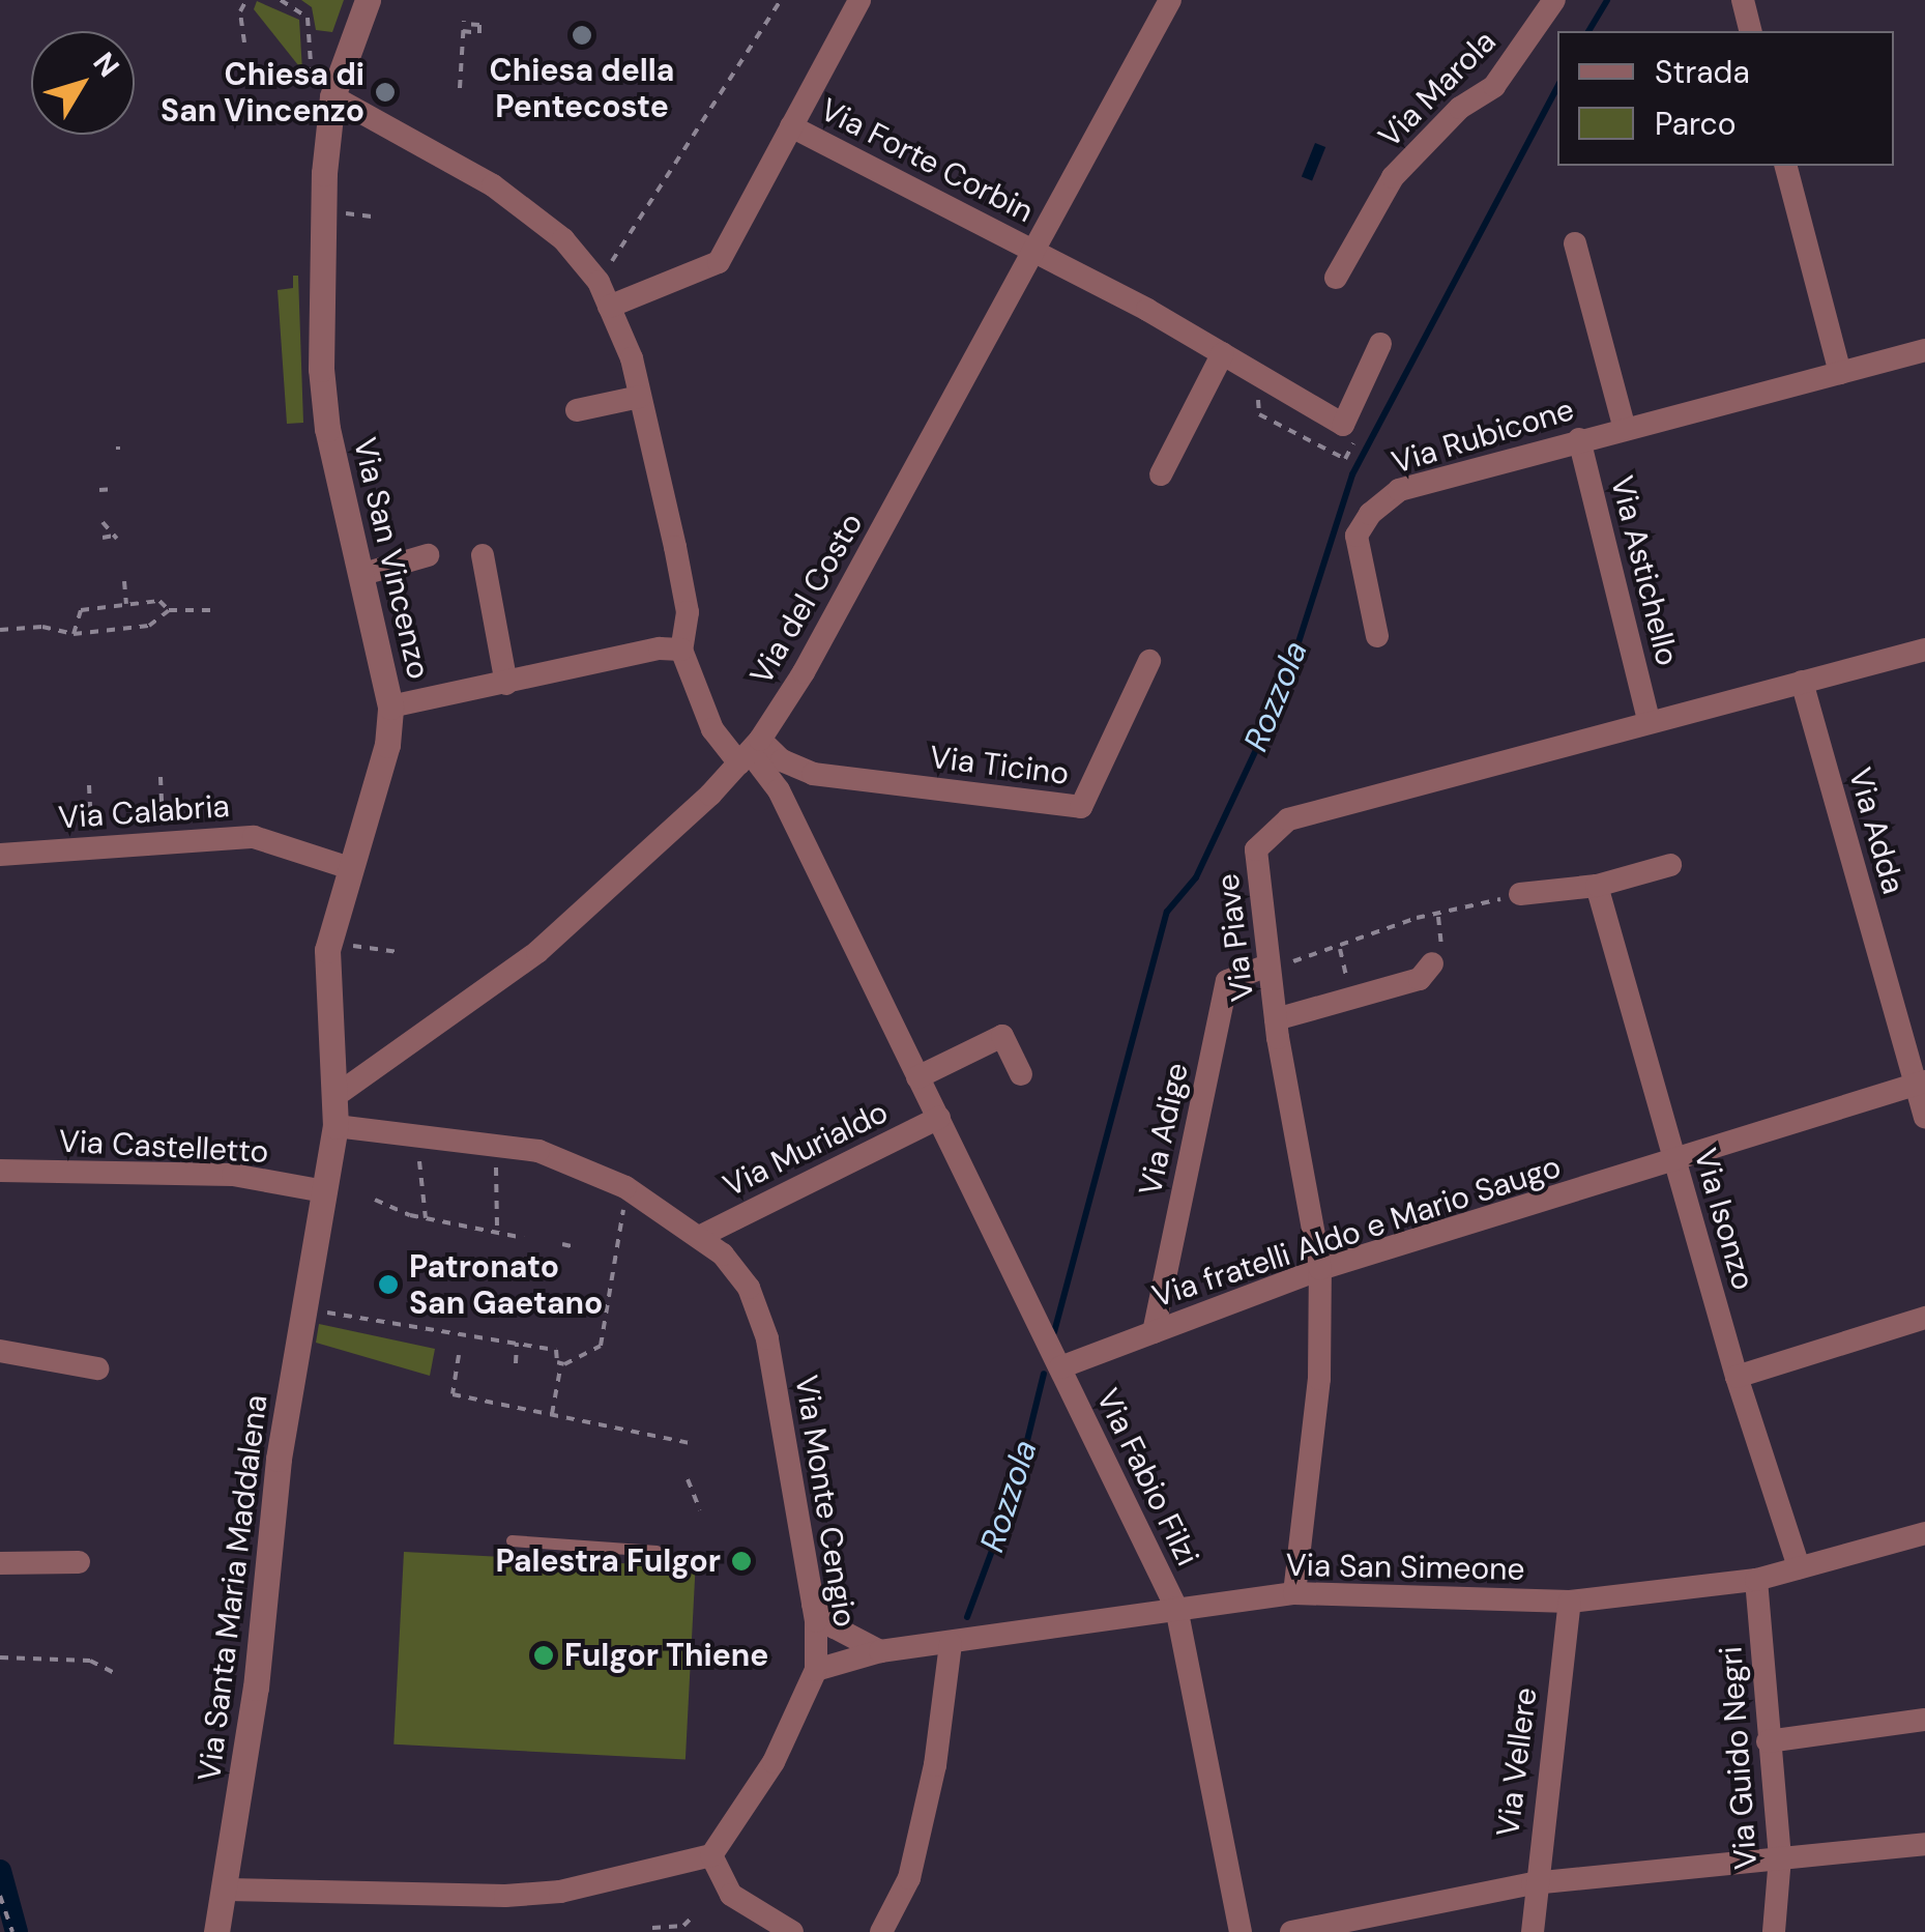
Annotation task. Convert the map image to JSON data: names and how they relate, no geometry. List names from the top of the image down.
{
  "streets": {
    "street": [
      "Via Marola",
      "Via Forte Corbin",
      "Via Rubicone",
      "Via San Vincenzo",
      "Via Astichello",
      "Via del Costo",
      "Via Ticino",
      "Via Calabria",
      "Via Adda",
      "Via Piave",
      "Via Adige",
      "Via Castelletto",
      "Via Murialdo",
      "Via Isonzo",
      "Via fratelli Aldo e Mario Saugo",
      "Via Fabio Filzi",
      "Via Monte Cengio",
      "Via San Simeone",
      "Via Santa Maria Maddalena",
      "Via Guido Negri",
      "Via Vellere"
    ]
  },
  "crossings": [
    ["Via Forte Corbin", "Via del Costo"],
    ["Via Rubicone", "Via Astichello"],
    ["Via San Vincenzo", "Via del Costo"],
    ["Via San Vincenzo", "Via Calabria"],
    ["Via San Vincenzo", "Via Castelletto"],
    ["Via San Vincenzo", "Via Monte Cengio"],
    ["Via San Vincenzo", "Via Santa Maria Maddalena"],
    ["Via Astichello", "Via Piave"],
    ["Via del Costo", "Via Ticino"],
    ["Via del Costo", "Via Fabio Filzi"],
    ["Via Ticino", "Via Fabio Filzi"],
    ["Via Adda", "Via Piave"],
    ["Via Adda", "Via fratelli Aldo e Mario Saugo"],
    ["Via Piave", "Via Adige"],
    ["Via Piave", "Via fratelli Aldo e Mario Saugo"],
    ["Via Piave", "Via San Simeone"],
    ["Via Adige", "Via fratelli Aldo e Mario Saugo"],
    ["Via Castelletto", "Via Santa Maria Maddalena"],
    ["Via Murialdo", "Via Fabio Filzi"],
    ["Via Murialdo", "Via Monte Cengio"],
    ["Via Isonzo", "Via fratelli Aldo e Mario Saugo"],
    ["Via Isonzo", "Via San Simeone"],
    ["Via fratelli Aldo e Mario Saugo", "Via Fabio Filzi"],
    ["Via Fabio Filzi", "Via San Simeone"],
    ["Via Monte Cengio", "Via San Simeone"],
    ["Via San Simeone", "Via Guido Negri"],
    ["Via San Simeone", "Via Vellere"]
  ],
  "water": ["Rozzola"],
  "places": [
    "Chiesa della Pentecoste",
    "Chiesa di San Vincenzo",
    "Patronato San Gaetano",
    "Palestra Fulgor",
    "Fulgor Thiene"
  ],
  "legend": ["Strada", "Parco"],
  "north": "top right"
}
